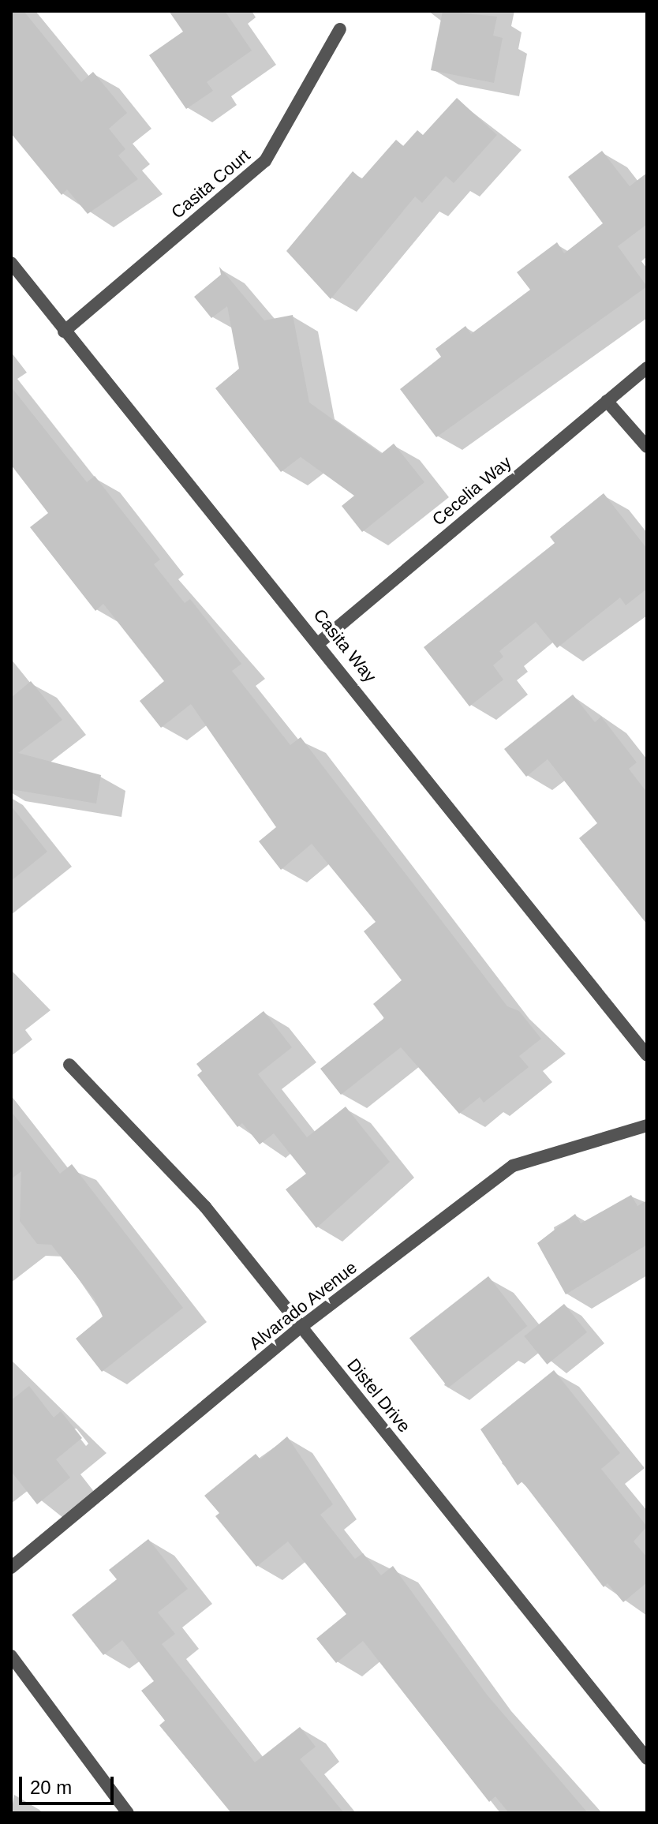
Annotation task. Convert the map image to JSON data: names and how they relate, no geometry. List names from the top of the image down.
{
  "streets": {
    "street": [
      "Casita Court",
      "Cecelia Way",
      "Casita Way",
      "Alvarado Avenue",
      "Distel Drive"
    ]
  },
  "crossings": [
    ["Casita Court", "Casita Way"],
    ["Cecelia Way", "Casita Way"],
    ["Alvarado Avenue", "Distel Drive"]
  ],
  "scale_bar": "20 m"
}
